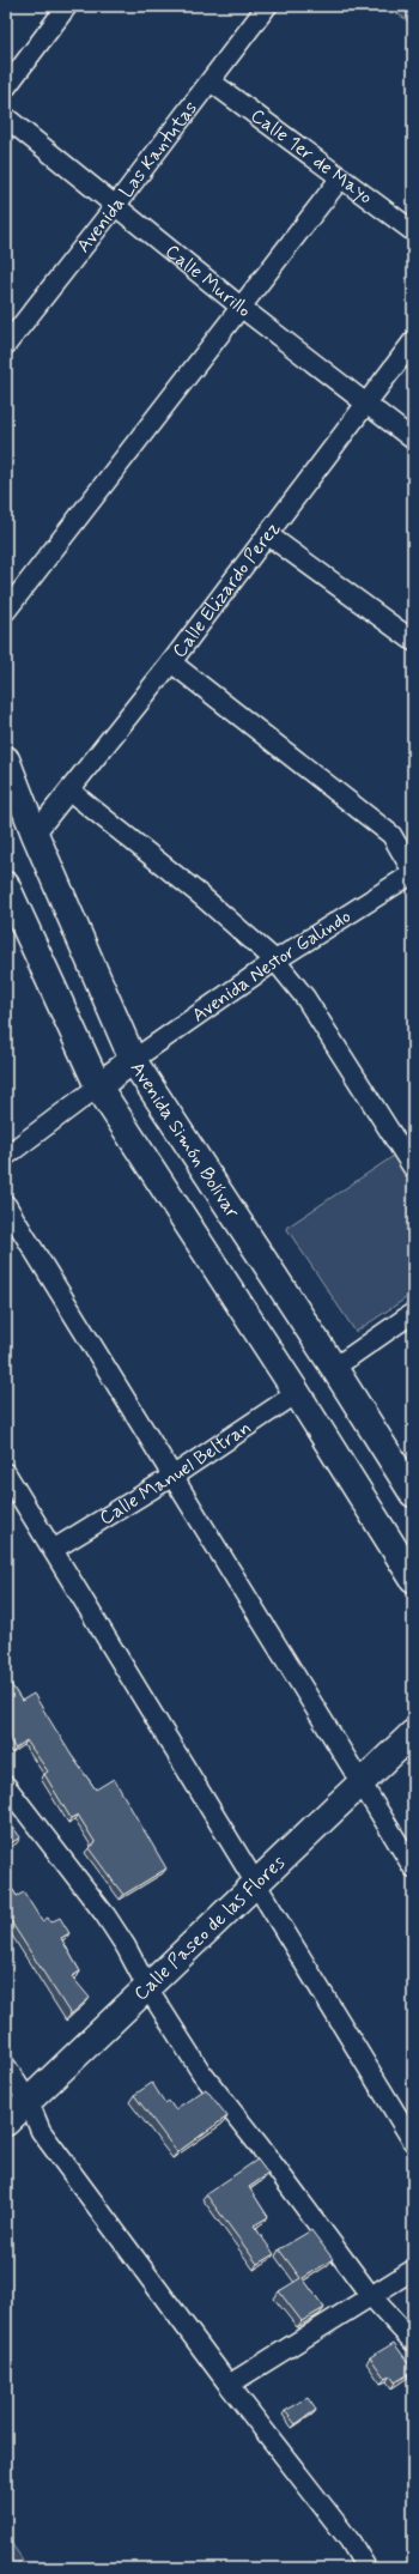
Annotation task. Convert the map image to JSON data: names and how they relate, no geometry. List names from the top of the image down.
{
  "streets": {
    "street": [
      "Calle 1er de Mayo",
      "Avenida Las Kantutas",
      "Calle Murillo",
      "Calle Elizardo Perez",
      "Avenida Nestor Galindo",
      "Avenida Simón Bolívar",
      "Calle Manuel Beltran",
      "Calle Paseo de las Flores"
    ]
  },
  "crossings": [
    ["Calle 1er de Mayo", "Avenida Las Kantutas"],
    ["Avenida Las Kantutas", "Calle Murillo"],
    ["Calle Murillo", "Calle Elizardo Perez"],
    ["Calle Elizardo Perez", "Avenida Simón Bolívar"],
    ["Avenida Nestor Galindo", "Avenida Simón Bolívar"]
  ]
}
